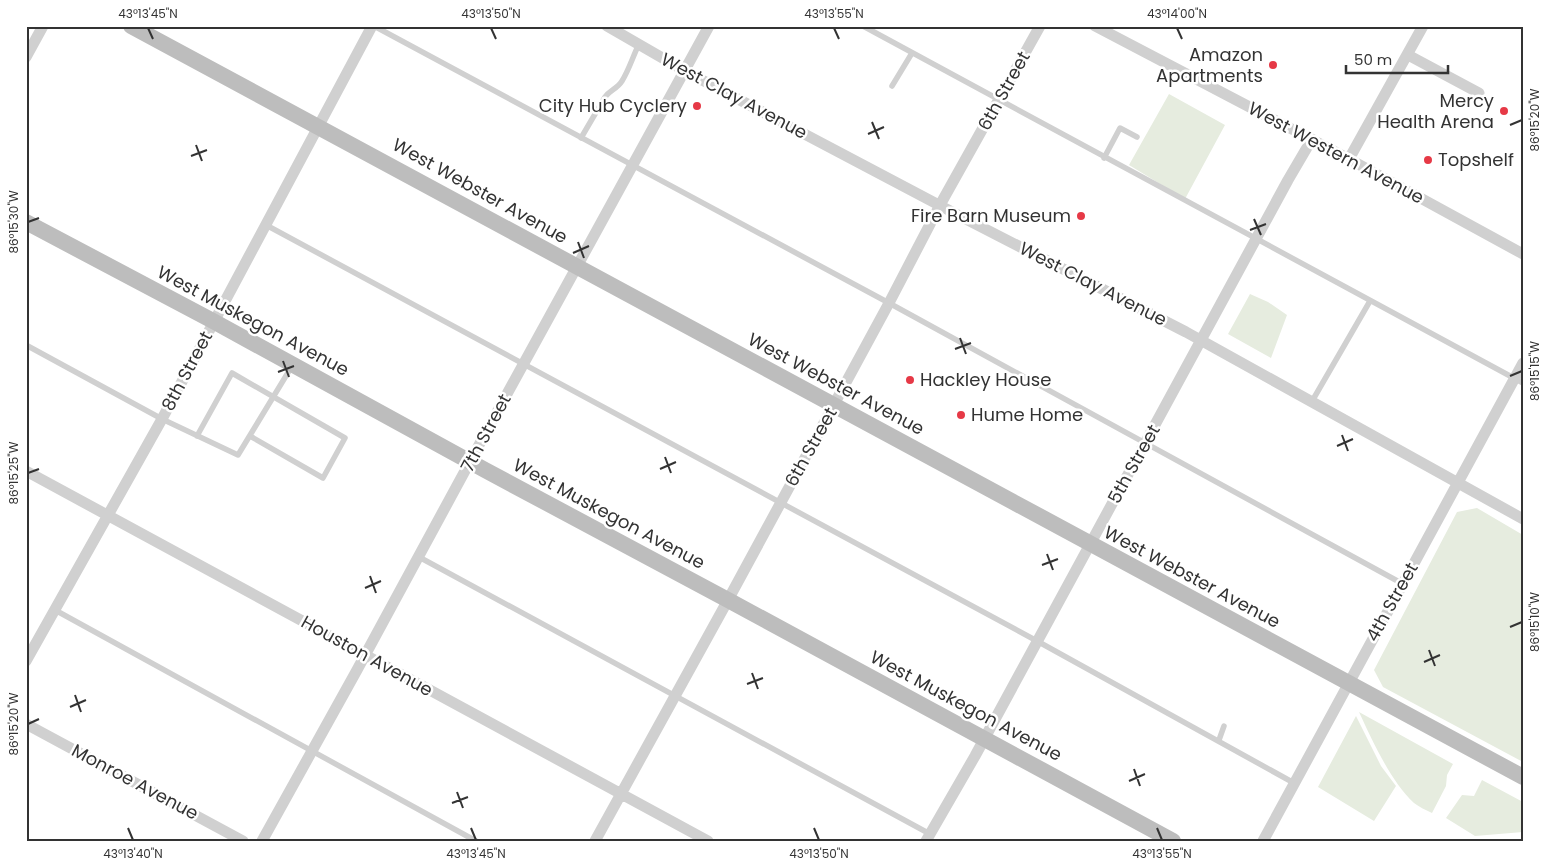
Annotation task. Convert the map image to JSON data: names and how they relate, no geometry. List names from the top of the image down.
{
  "streets": {
    "main road": ["West Webster Avenue", "West Muskegon Avenue"],
    "street": [
      "6th Street",
      "West Clay Avenue",
      "West Western Avenue",
      "8th Street",
      "7th Street",
      "5th Street",
      "4th Street",
      "Houston Avenue",
      "Monroe Avenue"
    ]
  },
  "crossings": [
    ["6th Street", "West Clay Avenue"],
    ["6th Street", "West Webster Avenue"],
    ["6th Street", "West Muskegon Avenue"],
    ["6th Street", "Houston Avenue"],
    ["West Clay Avenue", "7th Street"],
    ["West Clay Avenue", "5th Street"],
    ["West Clay Avenue", "4th Street"],
    ["West Western Avenue", "5th Street"],
    ["West Webster Avenue", "8th Street"],
    ["West Webster Avenue", "7th Street"],
    ["West Webster Avenue", "5th Street"],
    ["West Webster Avenue", "4th Street"],
    ["West Muskegon Avenue", "8th Street"],
    ["West Muskegon Avenue", "7th Street"],
    ["West Muskegon Avenue", "5th Street"],
    ["8th Street", "Houston Avenue"],
    ["7th Street", "Houston Avenue"]
  ],
  "places": [
    "Amazon Apartments",
    "City Hub Cyclery",
    "Mercy Health Arena",
    "Topshelf",
    "Fire Barn Museum",
    "Hackley House",
    "Hume Home"
  ],
  "scale_bar": "50 m",
  "coordinates": [
    "43°13'45\"N",
    "43°13'50\"N",
    "43°13'55\"N",
    "43°14'00\"N",
    "86°15'20\"W",
    "86°15'30\"W",
    "86°15'15\"W",
    "86°15'25\"W",
    "86°15'10\"W",
    "43°13'40\"N"
  ]
}
